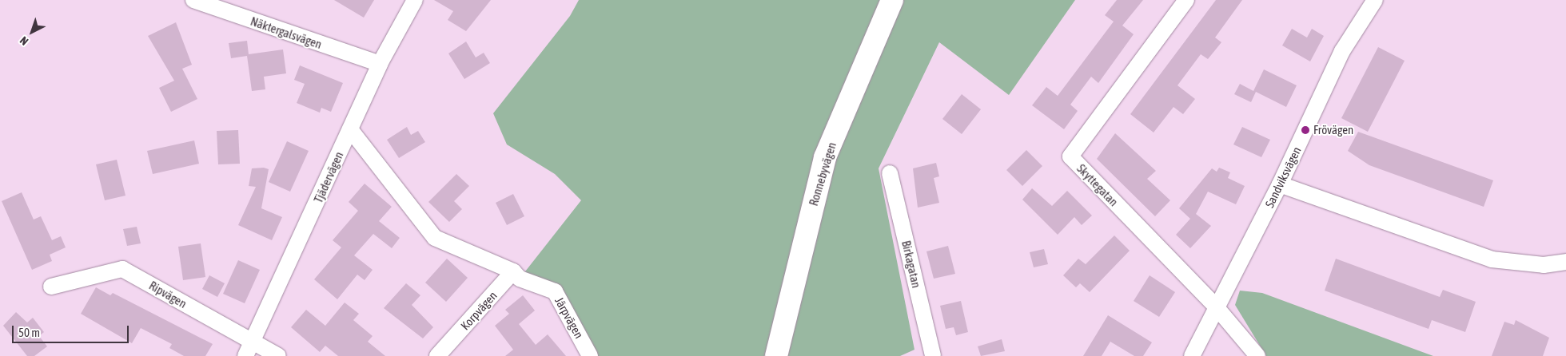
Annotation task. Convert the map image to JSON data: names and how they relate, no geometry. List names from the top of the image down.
{
  "streets": {
    "main road": ["Ronnebyvägen"],
    "street": [
      "Näktergalsvägen",
      "Tjädervägen",
      "Sandviksvägen",
      "Skyttegatan",
      "Birkagatan",
      "Ripvägen",
      "Korpvägen",
      "Järpvägen"
    ]
  },
  "crossings": [
    ["Näktergalsvägen", "Tjädervägen"],
    ["Tjädervägen", "Ripvägen"],
    ["Tjädervägen", "Järpvägen"],
    ["Sandviksvägen", "Skyttegatan"],
    ["Korpvägen", "Järpvägen"]
  ],
  "places": ["Frövägen"],
  "scale_bar": "50 m",
  "north": "bottom left"
}
